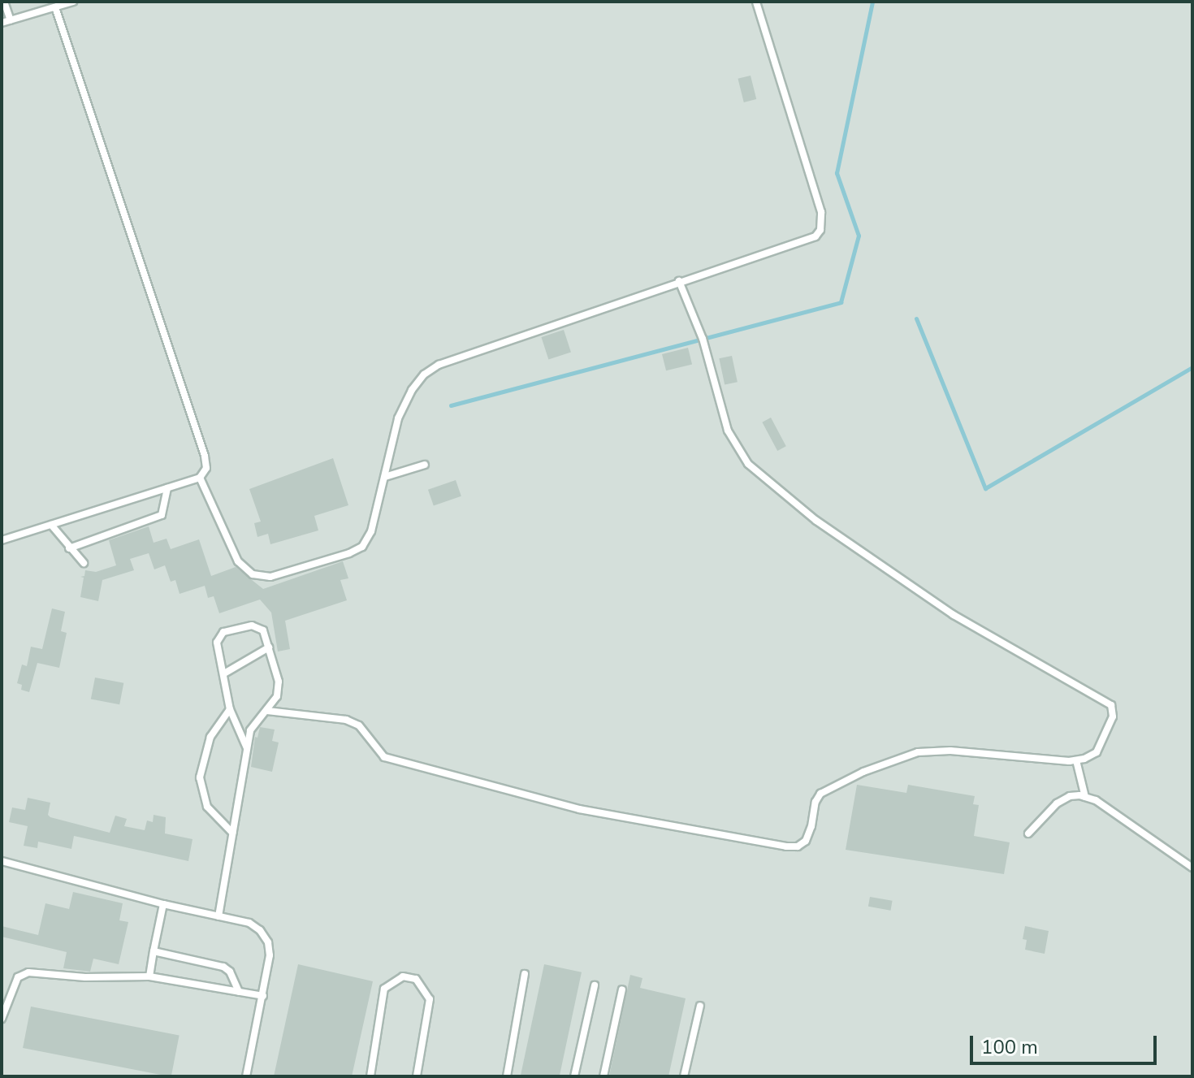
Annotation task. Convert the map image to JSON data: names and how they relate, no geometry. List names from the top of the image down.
{
  "scale_bar": "100 m"
}
